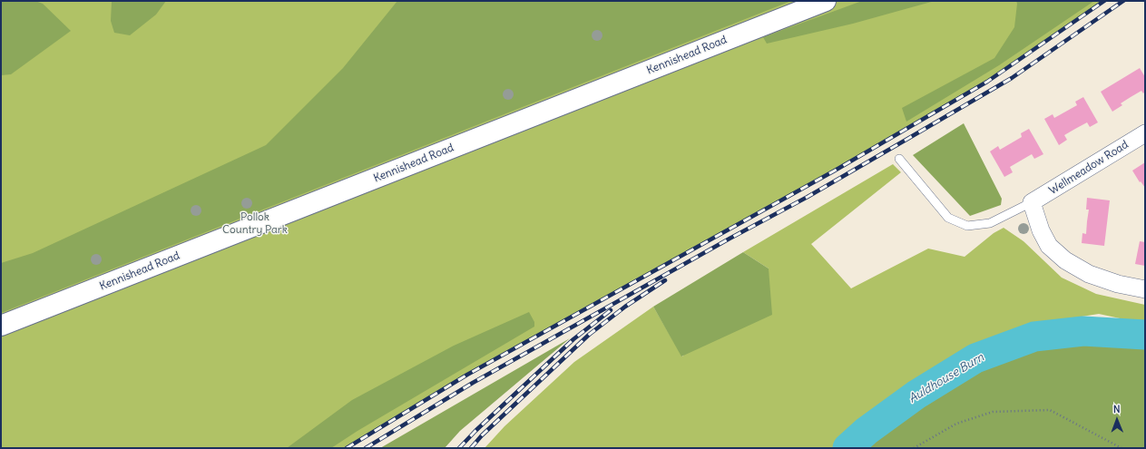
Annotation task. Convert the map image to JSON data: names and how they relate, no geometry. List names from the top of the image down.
{
  "streets": {
    "street": ["Kennishead Road", "Wellmeadow Road"]
  },
  "water": ["Auldhouse Burn"],
  "parks": ["Pollok Country Park"],
  "north": "top"
}
